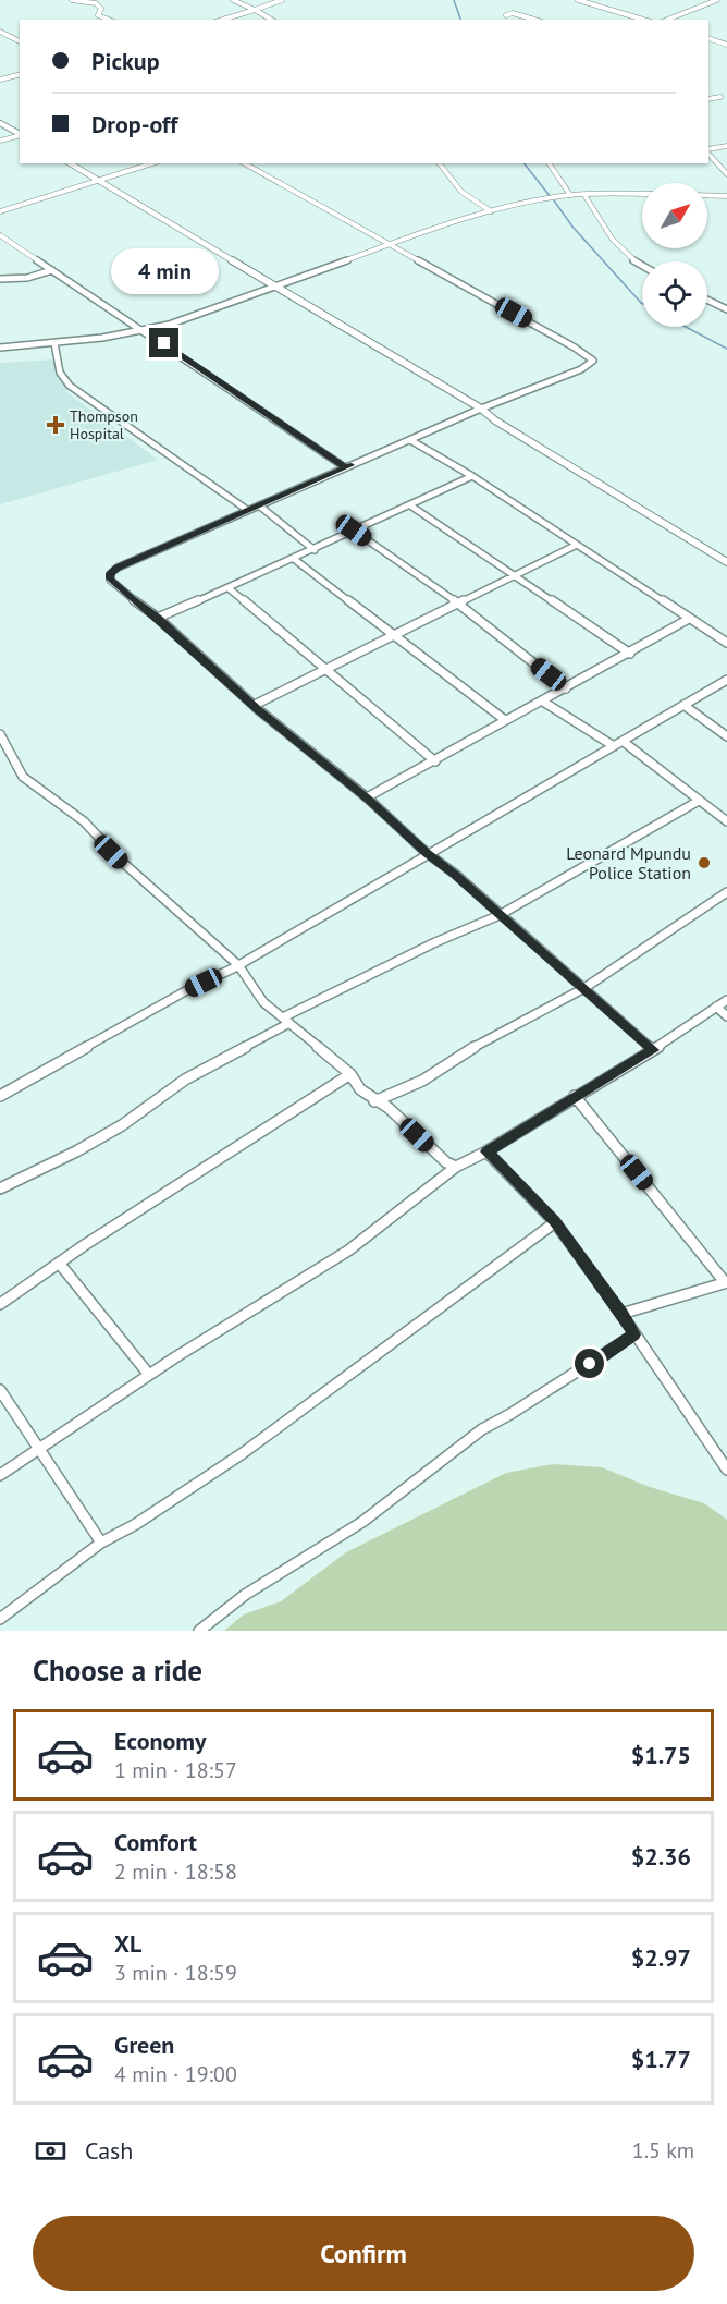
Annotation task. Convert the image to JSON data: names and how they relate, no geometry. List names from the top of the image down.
{
  "places": {
    "health": ["Thompson Hospital"],
    "other": ["Leonard Mpundu Police Station"]
  },
  "north": "top right",
  "page": {
    "banner": ["Pickup", "Drop-off"],
    "bubble": "4 min",
    "heading": "Choose a ride",
    "list": [
      {
        "name": "Economy",
        "note": "1 min · 18:57",
        "value": "$1.75"
      },
      {
        "name": "Comfort",
        "note": "2 min · 18:58",
        "value": "$2.36"
      },
      {
        "name": "XL",
        "note": "3 min · 18:59",
        "value": "$2.97"
      },
      {
        "name": "Green",
        "note": "4 min · 19:00",
        "value": "$1.77"
      }
    ],
    "pay": ["Cash", "1.5 km"],
    "buttons": "Confirm"
  }
}
